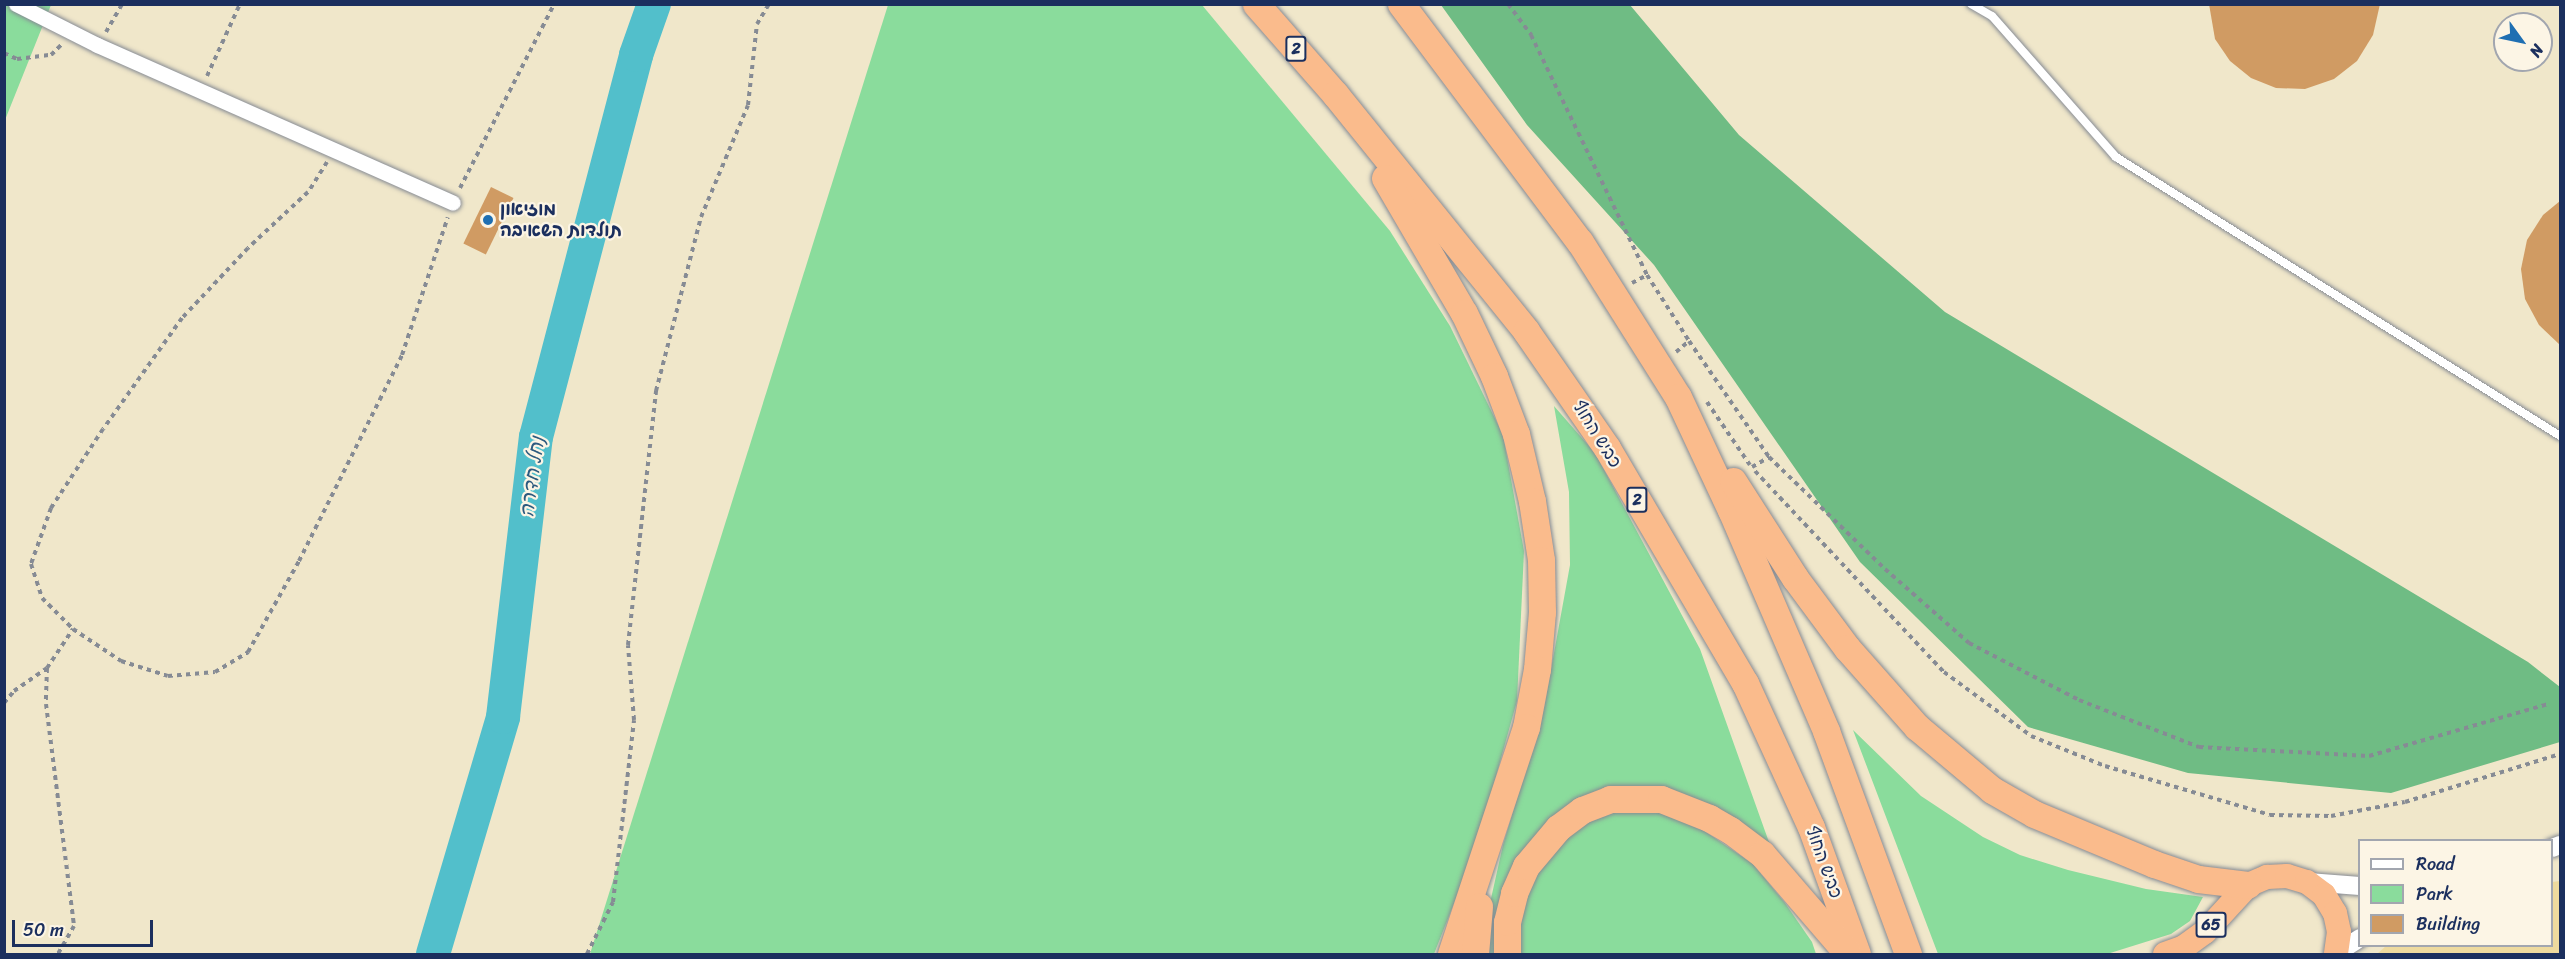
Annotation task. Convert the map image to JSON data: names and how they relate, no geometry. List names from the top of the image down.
{
  "streets": {
    "highway": ["2", "כביש החוף", "65"]
  },
  "water": ["נחל חדרה"],
  "places": ["מוזיאון תולדות השאיבה"],
  "legend": ["Road", "Park", "Building"],
  "scale_bar": "50 m",
  "north": "bottom right"
}
